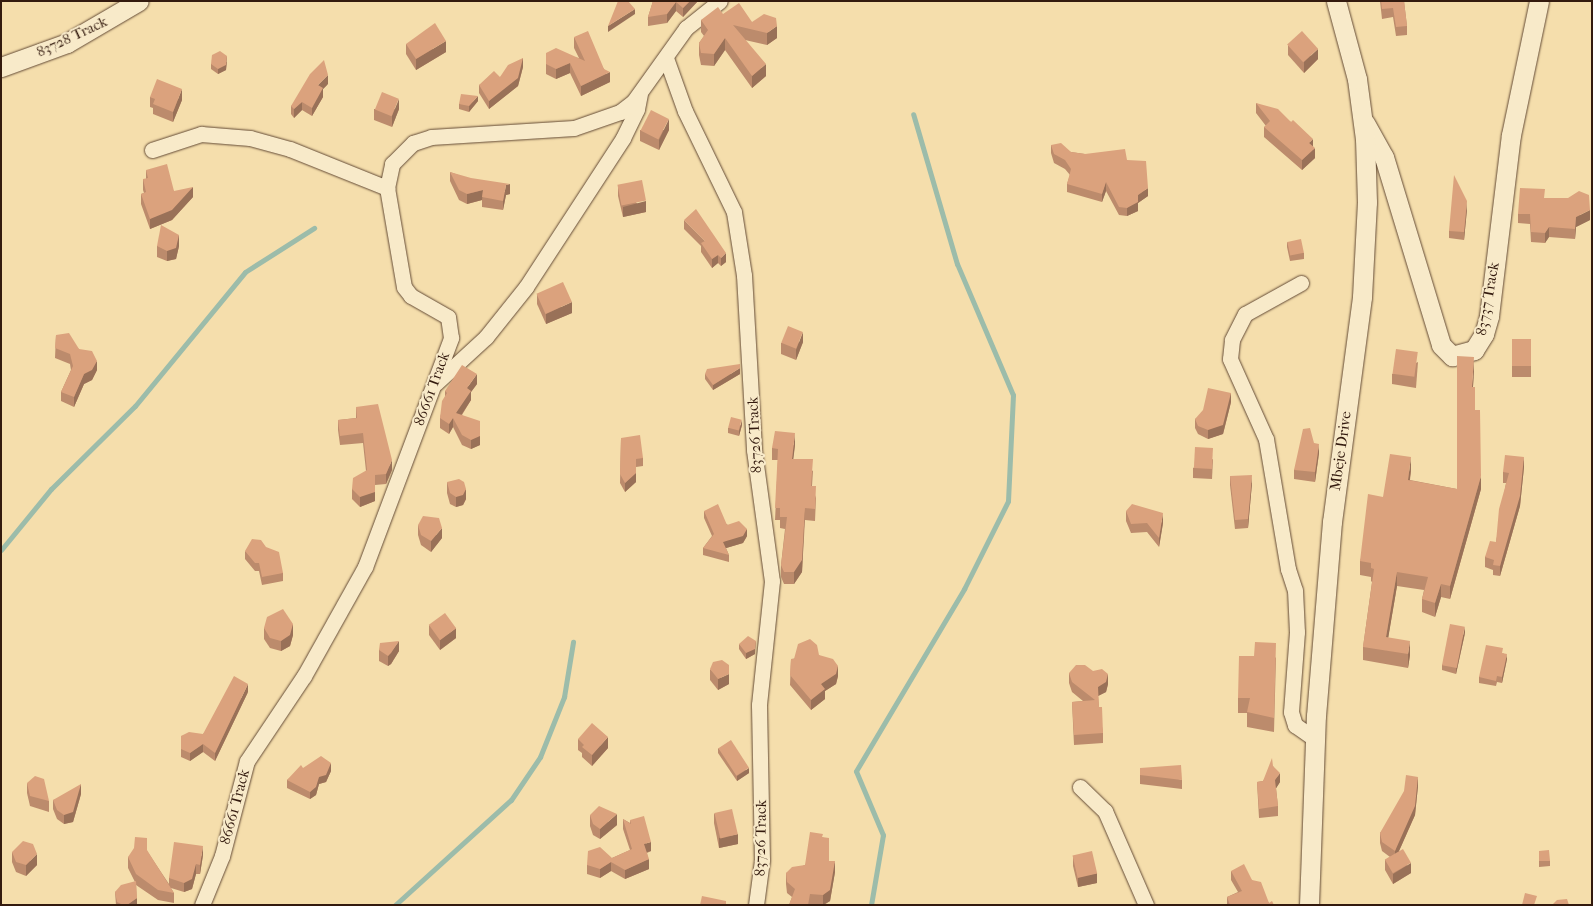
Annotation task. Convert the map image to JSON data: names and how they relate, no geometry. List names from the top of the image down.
{
  "streets": {
    "street": [
      "83728 Track",
      "83737 Track",
      "86661 Track",
      "83726 Track",
      "Mbeje Drive"
    ]
  },
  "crossings": [
    ["83737 Track", "Mbeje Drive"],
    ["86661 Track", "83726 Track"]
  ]
}
